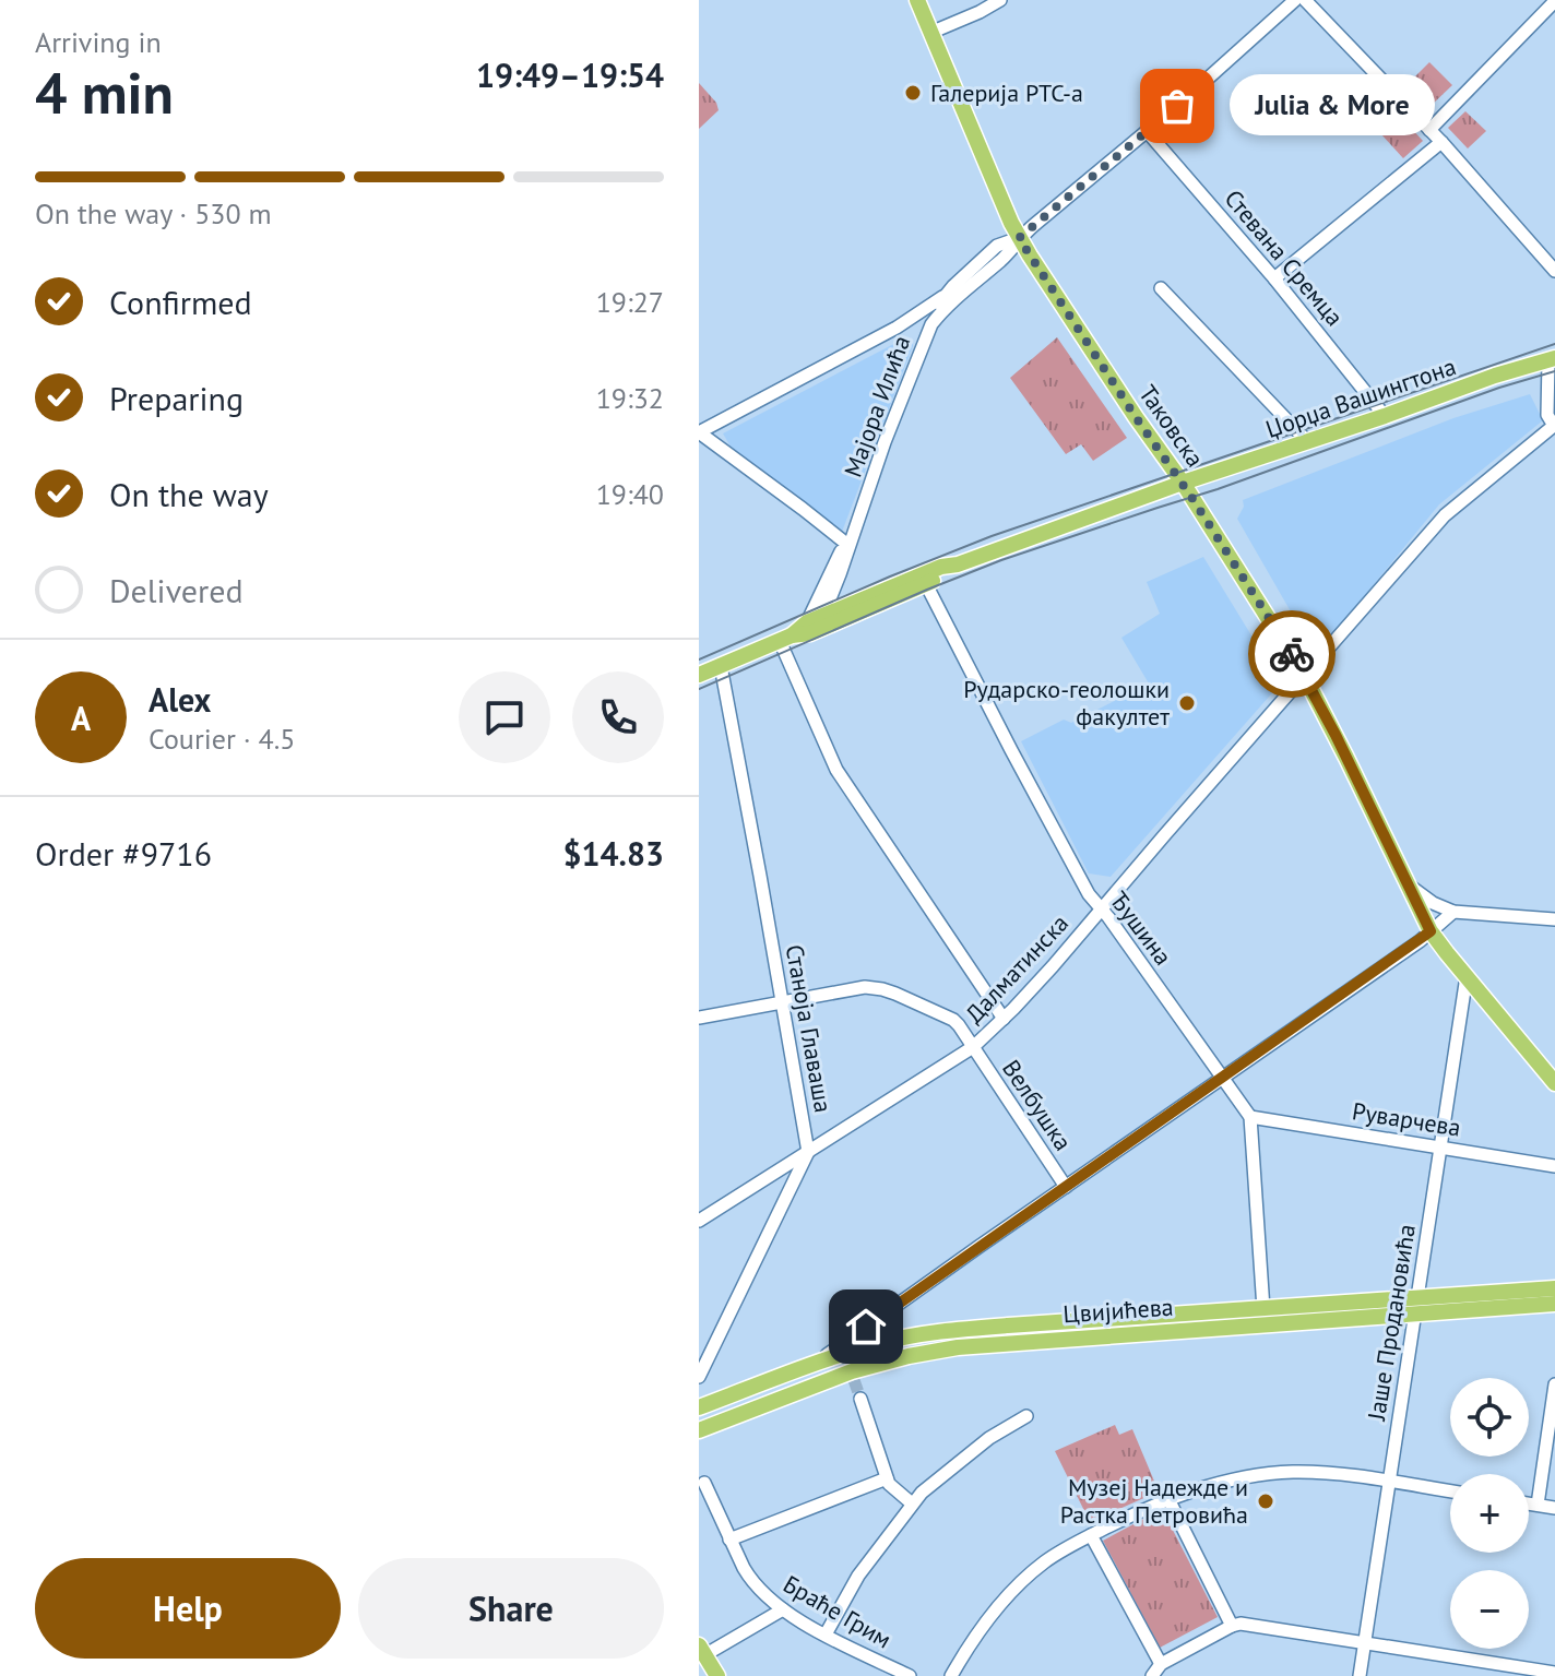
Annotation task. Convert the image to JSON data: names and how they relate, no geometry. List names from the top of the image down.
{
  "streets": {
    "main road": ["Џорџа Вашингтона", "Таковска", "Цвијићева"],
    "street": [
      "Стевана Сремца",
      "Мајора Илића",
      "Ђушина",
      "Далматинска",
      "Станоја Главаша",
      "Велбушка",
      "Руварчева",
      "Јаше Продановића",
      "Браће Грим"
    ]
  },
  "crossings": [
    ["Стевана Сремца", "Џорџа Вашингтона"],
    ["Џорџа Вашингтона", "Таковска"],
    ["Таковска", "Далматинска"],
    ["Таковска", "Јаше Продановића"],
    ["Ђушина", "Далматинска"],
    ["Ђушина", "Руварчева"],
    ["Далматинска", "Станоја Главаша"],
    ["Далматинска", "Велбушка"],
    ["Станоја Главаша", "Велбушка"],
    ["Руварчева", "Јаше Продановића"],
    ["Цвијићева", "Јаше Продановића"]
  ],
  "places": [
    "Галерија РТС-а",
    "Julia & More",
    "Рударско-геолошки факултет",
    "Музеј Надежде и Растка Петровића"
  ],
  "page": {
    "heading": ["4 min", "Arriving in", "19:49–19:54"],
    "panel": [
      "Alex",
      "Courier · 4.5",
      "Order #9716",
      "$14.83"
    ],
    "bubble": "Julia & More",
    "bar": "On the way · 530 m",
    "list": [
      ["Confirmed", "19:27"],
      ["Preparing", "19:32"],
      ["On the way", "19:40"],
      "Delivered"
    ],
    "round": "A",
    "map_buttons": ["+", "−"],
    "buttons": ["Help", "Share"]
  }
}
